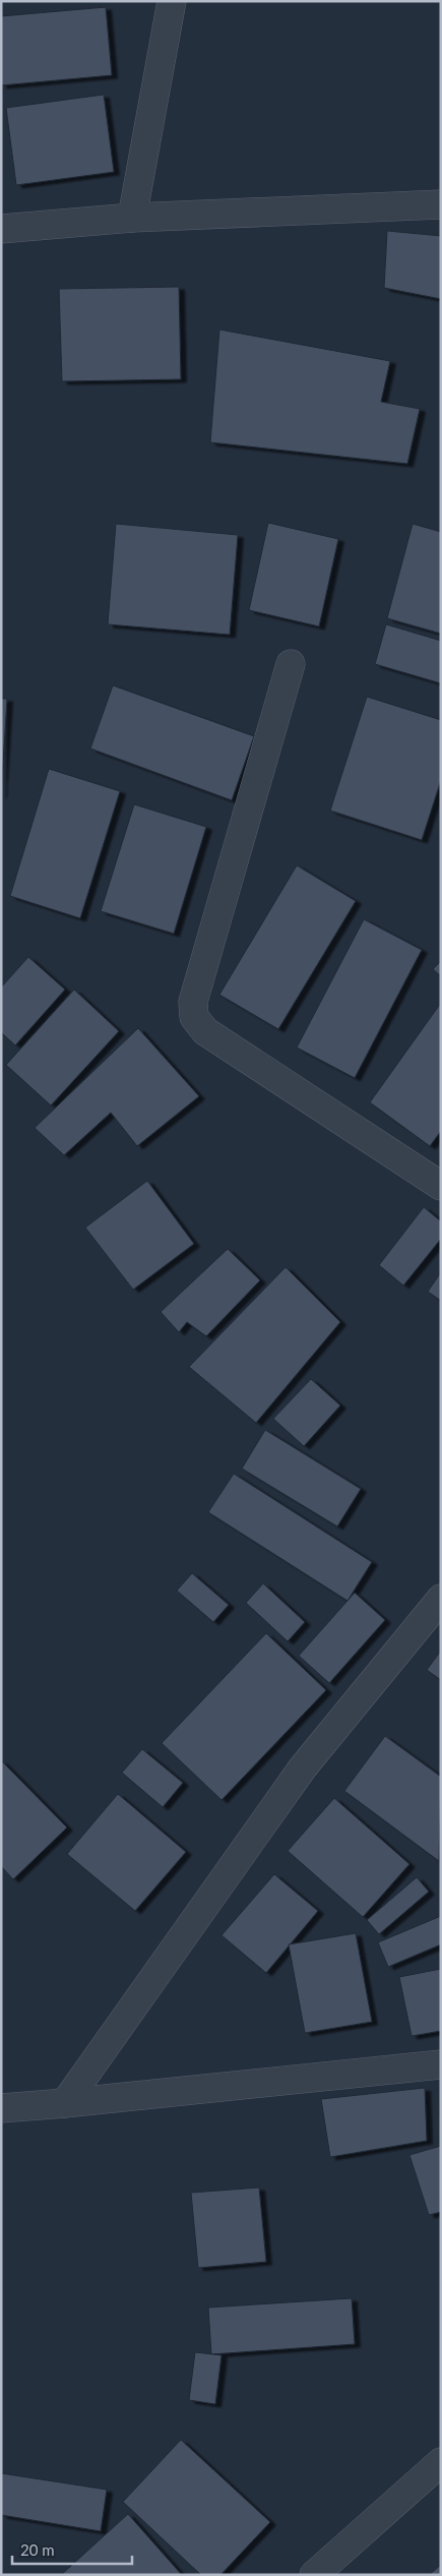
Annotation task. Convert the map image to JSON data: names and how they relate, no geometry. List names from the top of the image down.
{
  "scale_bar": "20 m"
}
